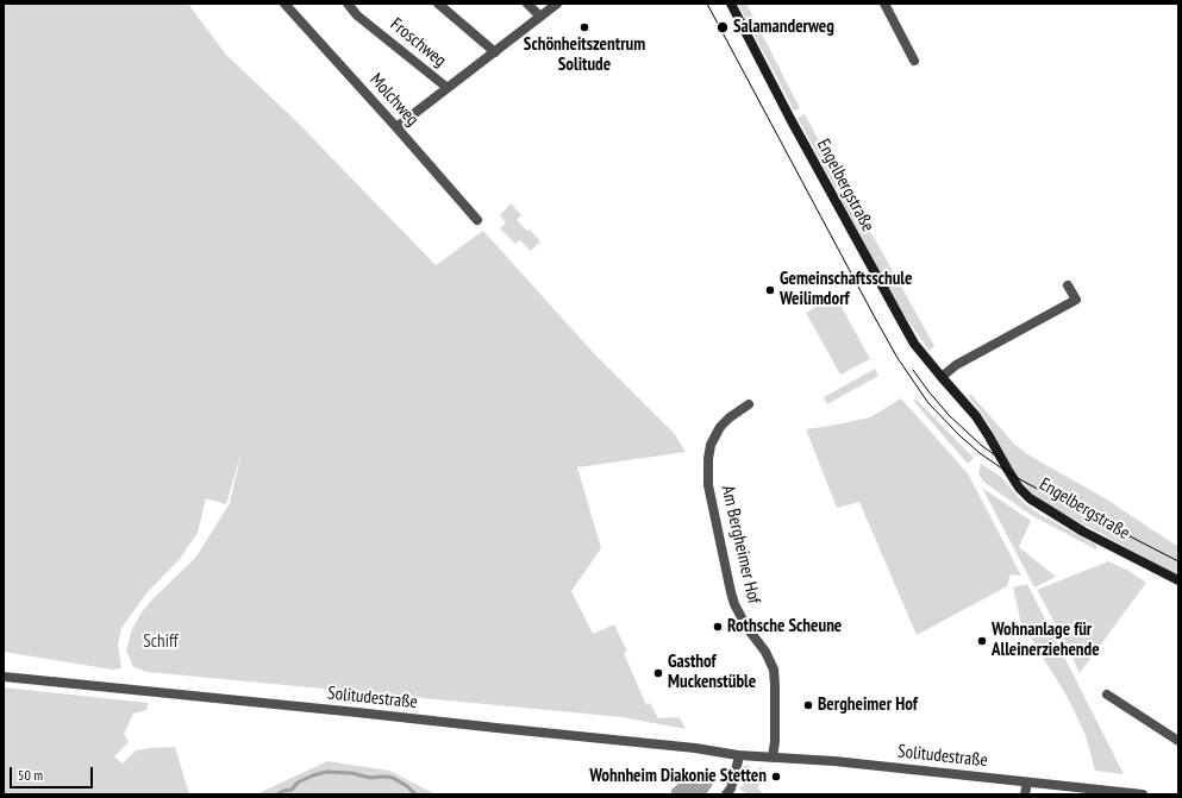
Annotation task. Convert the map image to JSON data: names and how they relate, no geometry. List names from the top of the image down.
{
  "streets": {
    "main road": ["Engelbergstraße"],
    "street": [
      "Froschweg",
      "Molchweg",
      "Am Bergheimer Hof",
      "Solitudestraße"
    ]
  },
  "crossings": [
    ["Am Bergheimer Hof", "Solitudestraße"]
  ],
  "parks": ["Schiff"],
  "places": [
    "Schönheitszentrum Solitude",
    "Salamanderweg",
    "Gemeinschaftsschule Weilimdorf",
    "Rothsche Scheune",
    "Wohnanlage für Alleinerziehende",
    "Gasthof Muckenstüble",
    "Bergheimer Hof",
    "Wohnheim Diakonie Stetten"
  ],
  "scale_bar": "50 m"
}
